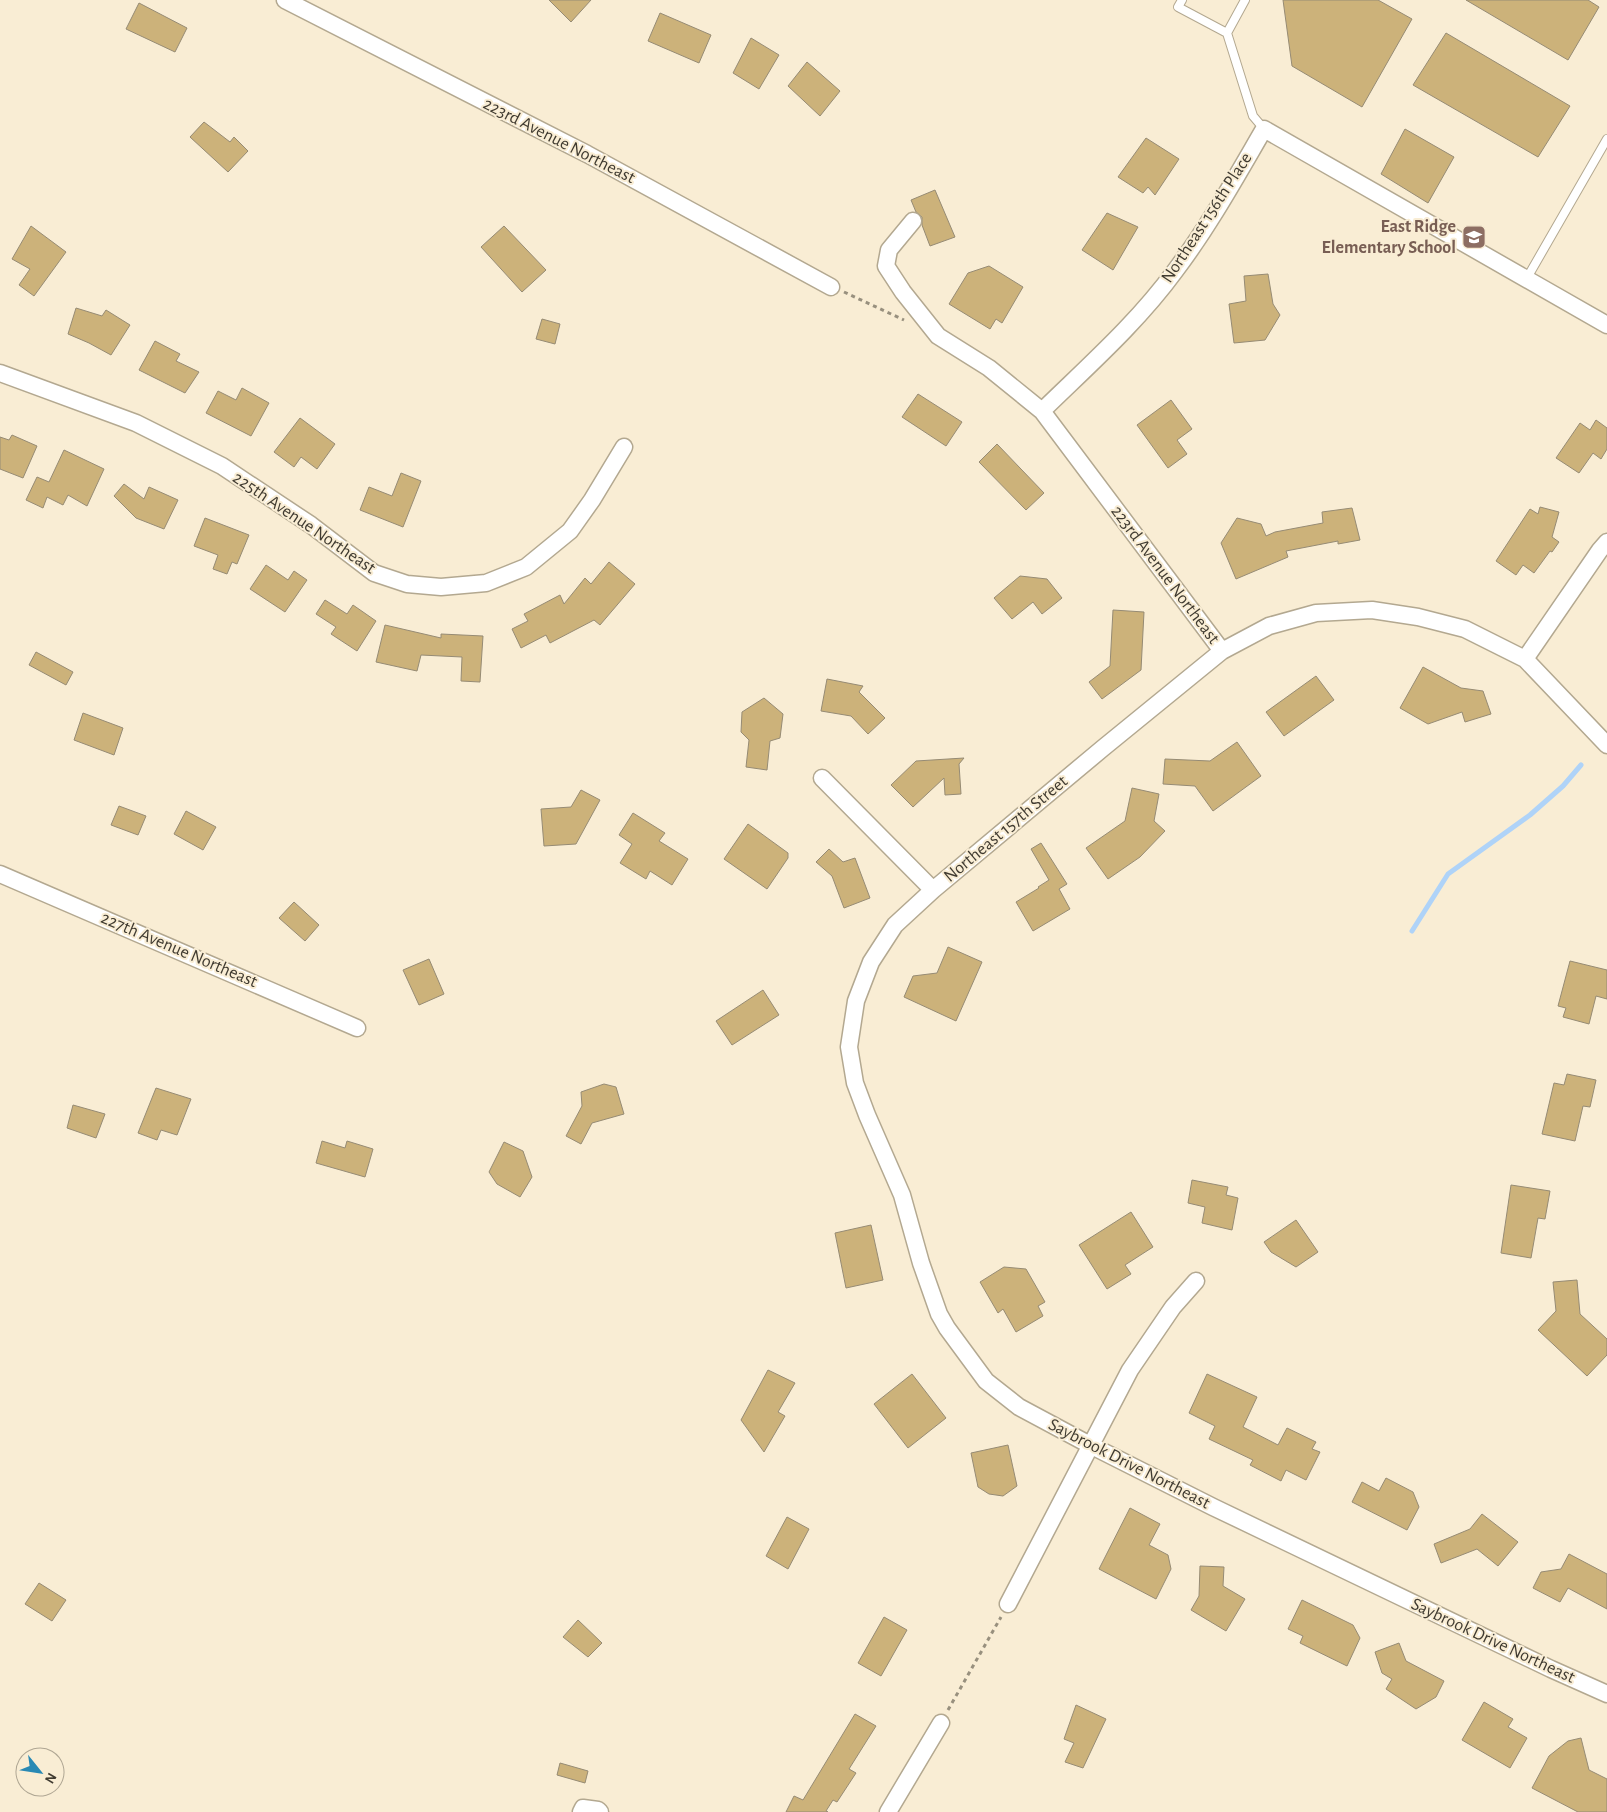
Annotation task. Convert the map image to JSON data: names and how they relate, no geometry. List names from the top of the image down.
{
  "streets": {
    "street": [
      "223rd Avenue Northeast",
      "Northeast 156th Place",
      "225th Avenue Northeast",
      "Northeast 157th Street",
      "227th Avenue Northeast",
      "Saybrook Drive Northeast"
    ]
  },
  "crossings": [
    ["223rd Avenue Northeast", "Northeast 156th Place"],
    ["223rd Avenue Northeast", "Northeast 157th Street"],
    ["Northeast 157th Street", "Saybrook Drive Northeast"]
  ],
  "places": {
    "school or university": ["East Ridge Elementary School"]
  },
  "north": "bottom right"
}
